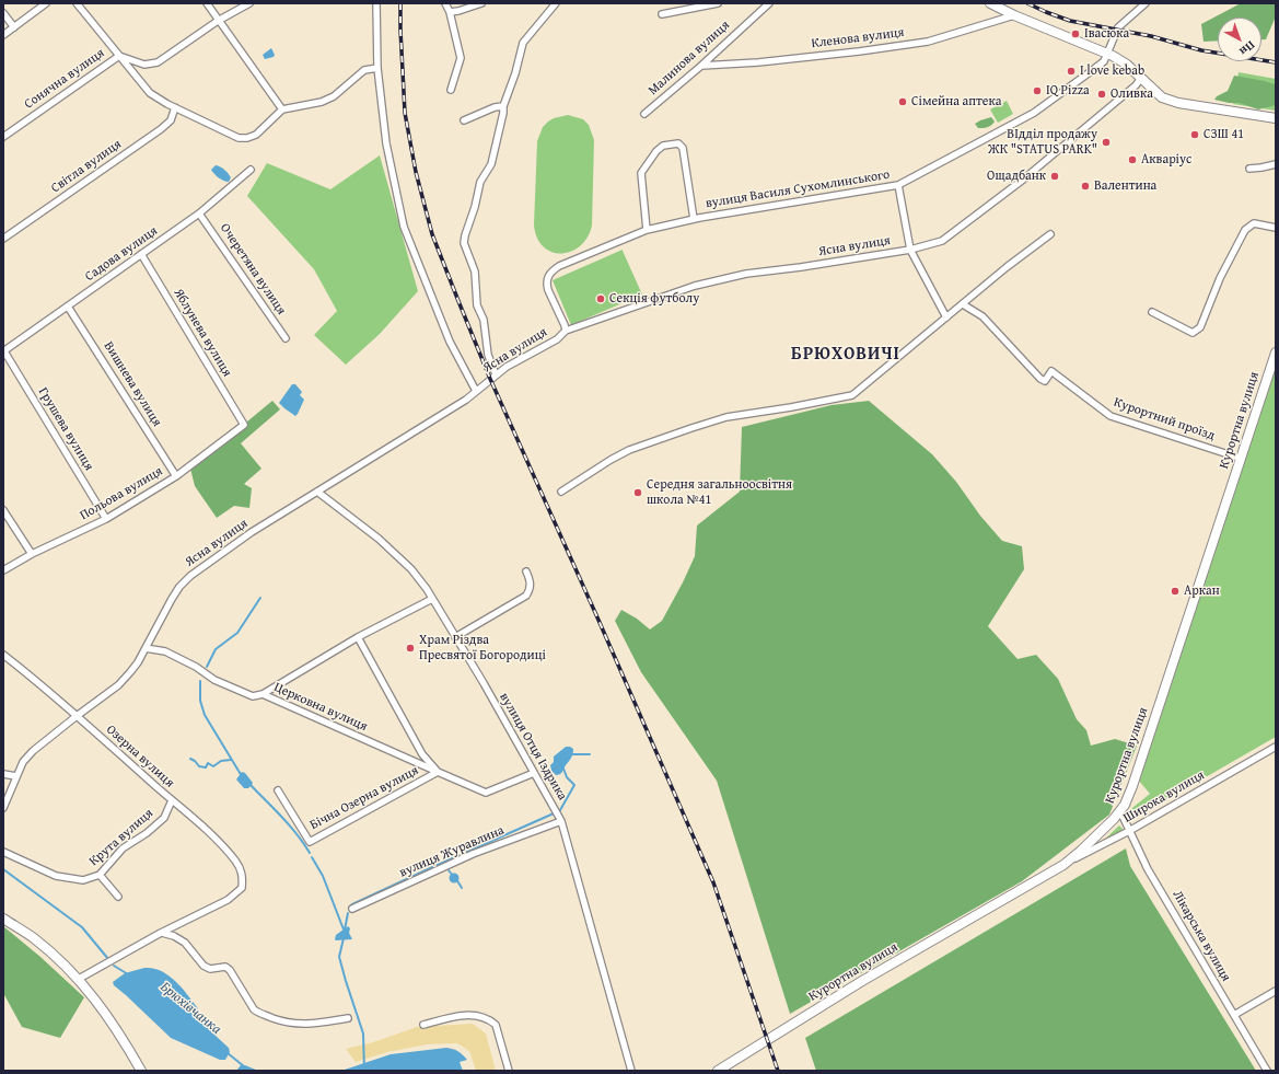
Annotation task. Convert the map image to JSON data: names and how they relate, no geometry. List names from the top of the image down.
{
  "streets": {
    "main road": ["Курортна вулиця"],
    "street": [
      "Кленова вулиця",
      "Малинова вулиця",
      "Сонячна вулиця",
      "Світла вулиця",
      "вулиця Василя Сухомлинського",
      "Ясна вулиця",
      "Садова вулиця",
      "Очеретяна вулиця",
      "Яблунева вулиця",
      "Вишнева вулиця",
      "Курортний проїзд",
      "Грушева вулиця",
      "Польова вулиця",
      "Церковна вулиця",
      "вулиця Отця Іздрика",
      "Озерна вулиця",
      "Широка вулиця",
      "Бічна Озерна вулиця",
      "Крута вулиця",
      "вулиця Журавлина",
      "Лікарська вулиця"
    ]
  },
  "crossings": [
    ["Кленова вулиця", "Малинова вулиця"],
    ["вулиця Василя Сухомлинського", "Ясна вулиця"],
    ["Ясна вулиця", "Церковна вулиця"],
    ["Ясна вулиця", "вулиця Отця Іздрика"],
    ["Ясна вулиця", "Озерна вулиця"],
    ["Садова вулиця", "Очеретяна вулиця"],
    ["Садова вулиця", "Яблунева вулиця"],
    ["Садова вулиця", "Вишнева вулиця"],
    ["Садова вулиця", "Грушева вулиця"],
    ["Яблунева вулиця", "Польова вулиця"],
    ["Вишнева вулиця", "Польова вулиця"],
    ["Курортний проїзд", "Курортна вулиця"],
    ["Курортна вулиця", "Широка вулиця"],
    ["Курортна вулиця", "Лікарська вулиця"],
    ["Грушева вулиця", "Польова вулиця"],
    ["Церковна вулиця", "вулиця Отця Іздрика"],
    ["Церковна вулиця", "Бічна Озерна вулиця"],
    ["вулиця Отця Іздрика", "вулиця Журавлина"],
    ["Озерна вулиця", "Крута вулиця"],
    ["Широка вулиця", "Лікарська вулиця"]
  ],
  "districts": ["БРЮХОВИЧІ"],
  "water": ["Брюхівчанка"],
  "places": [
    "Івасюка",
    "I love kebab",
    "IQ Pizza",
    "Оливка",
    "Сімейна аптека",
    "СЗШ 41",
    "ВІдділ продажу ЖК \"STATUS PARK\"",
    "Акваріус",
    "Ощадбанк",
    "Валентина",
    "Секція футболу",
    "Середня загальноосвітня школа №41",
    "Аркан",
    "Храм Різдва Пресвятої Богородиці"
  ],
  "north": "bottom right"
}
